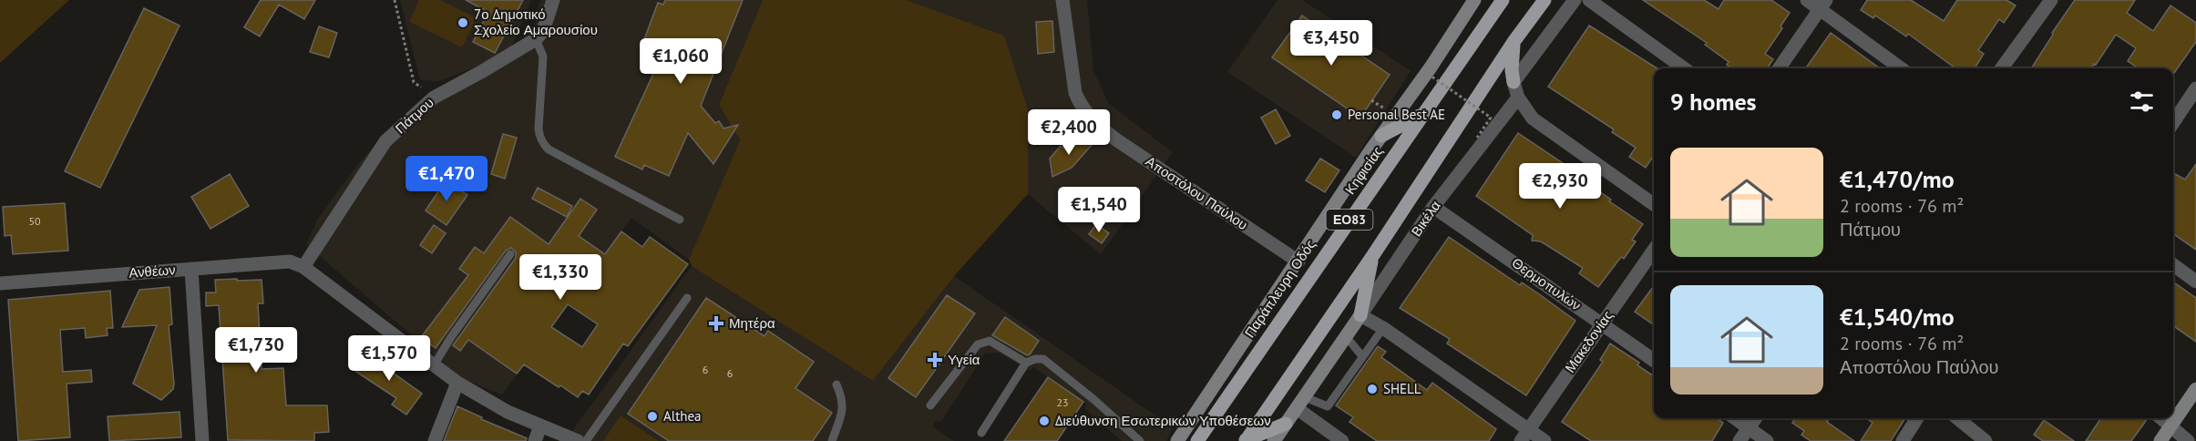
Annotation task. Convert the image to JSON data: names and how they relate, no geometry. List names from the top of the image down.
{
  "streets": {
    "main road": ["Κηφισίας", "ΕΟ83"],
    "street": [
      "Πάτμου",
      "Αποστόλου Παύλου",
      "Βικέλα",
      "Ανθέων",
      "Θερμοπυλών",
      "Παράπλευρη Οδός",
      "Μακεδονίας"
    ]
  },
  "crossings": [
    ["Πάτμου", "Ανθέων"],
    ["Αποστόλου Παύλου", "Παράπλευρη Οδός"],
    ["Βικέλα", "Θερμοπυλών"],
    ["Θερμοπυλών", "Μακεδονίας"]
  ],
  "places": {
    "other": [
      "7ο Δημοτικό Σχολείο Αμαρουσίου",
      "Personal Best AE",
      "SHELL",
      "Althea",
      "Διεύθυνση Εσωτερικών Υποθέσεων"
    ],
    "health": ["Μητέρα", "Υγεία"]
  },
  "house_numbers": [
    "50",
    "6",
    "6",
    "23"
  ],
  "page": {
    "price": [
      "€3,450",
      "€1,060",
      "€2,400",
      "€1,470",
      "€2,930",
      "€1,540",
      "€1,330",
      "€1,730",
      "€1,570"
    ],
    "heading": "9 homes",
    "list": [
      {
        "name": "€1,470/mo",
        "note": "2 rooms · 76 m² · Πάτμου"
      },
      {
        "name": "€1,540/mo",
        "note": "2 rooms · 76 m² · Αποστόλου Παύλου"
      }
    ]
  }
}
